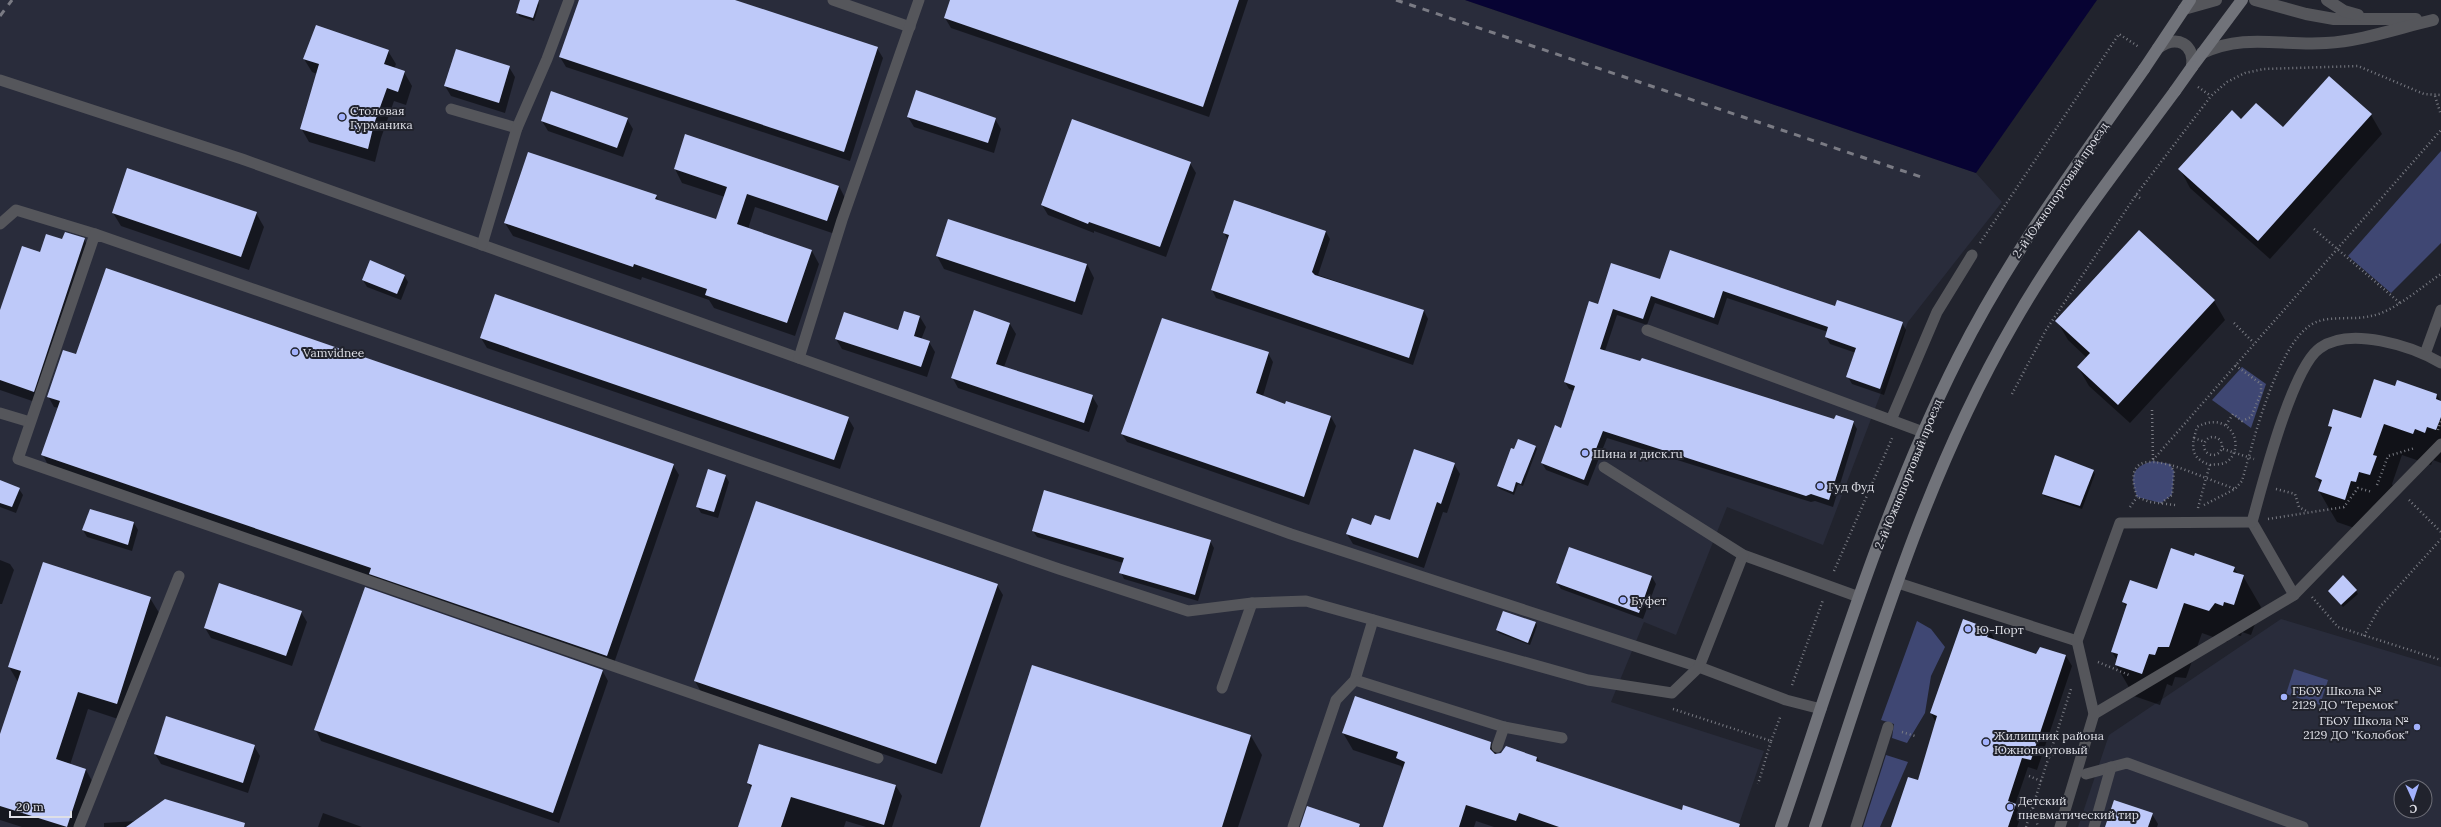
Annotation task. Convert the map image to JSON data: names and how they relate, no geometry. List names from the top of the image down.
{
  "streets": {
    "main road": ["2-й Южнопортовый проезд"]
  },
  "places": [
    "Столовая Гурманика",
    "Vamvidnee",
    "Шина и диск.ru",
    "Гуд Фуд",
    "Буфет",
    "Ю-Порт",
    "ГБОУ Школа № 2129 ДО \"Теремок\"",
    "ГБОУ Школа № 2129 ДО \"Колобок\"",
    "Жилищник района Южнопортовый",
    "Детский пневматический тир"
  ],
  "scale_bar": "20 m",
  "north": "bottom"
}
